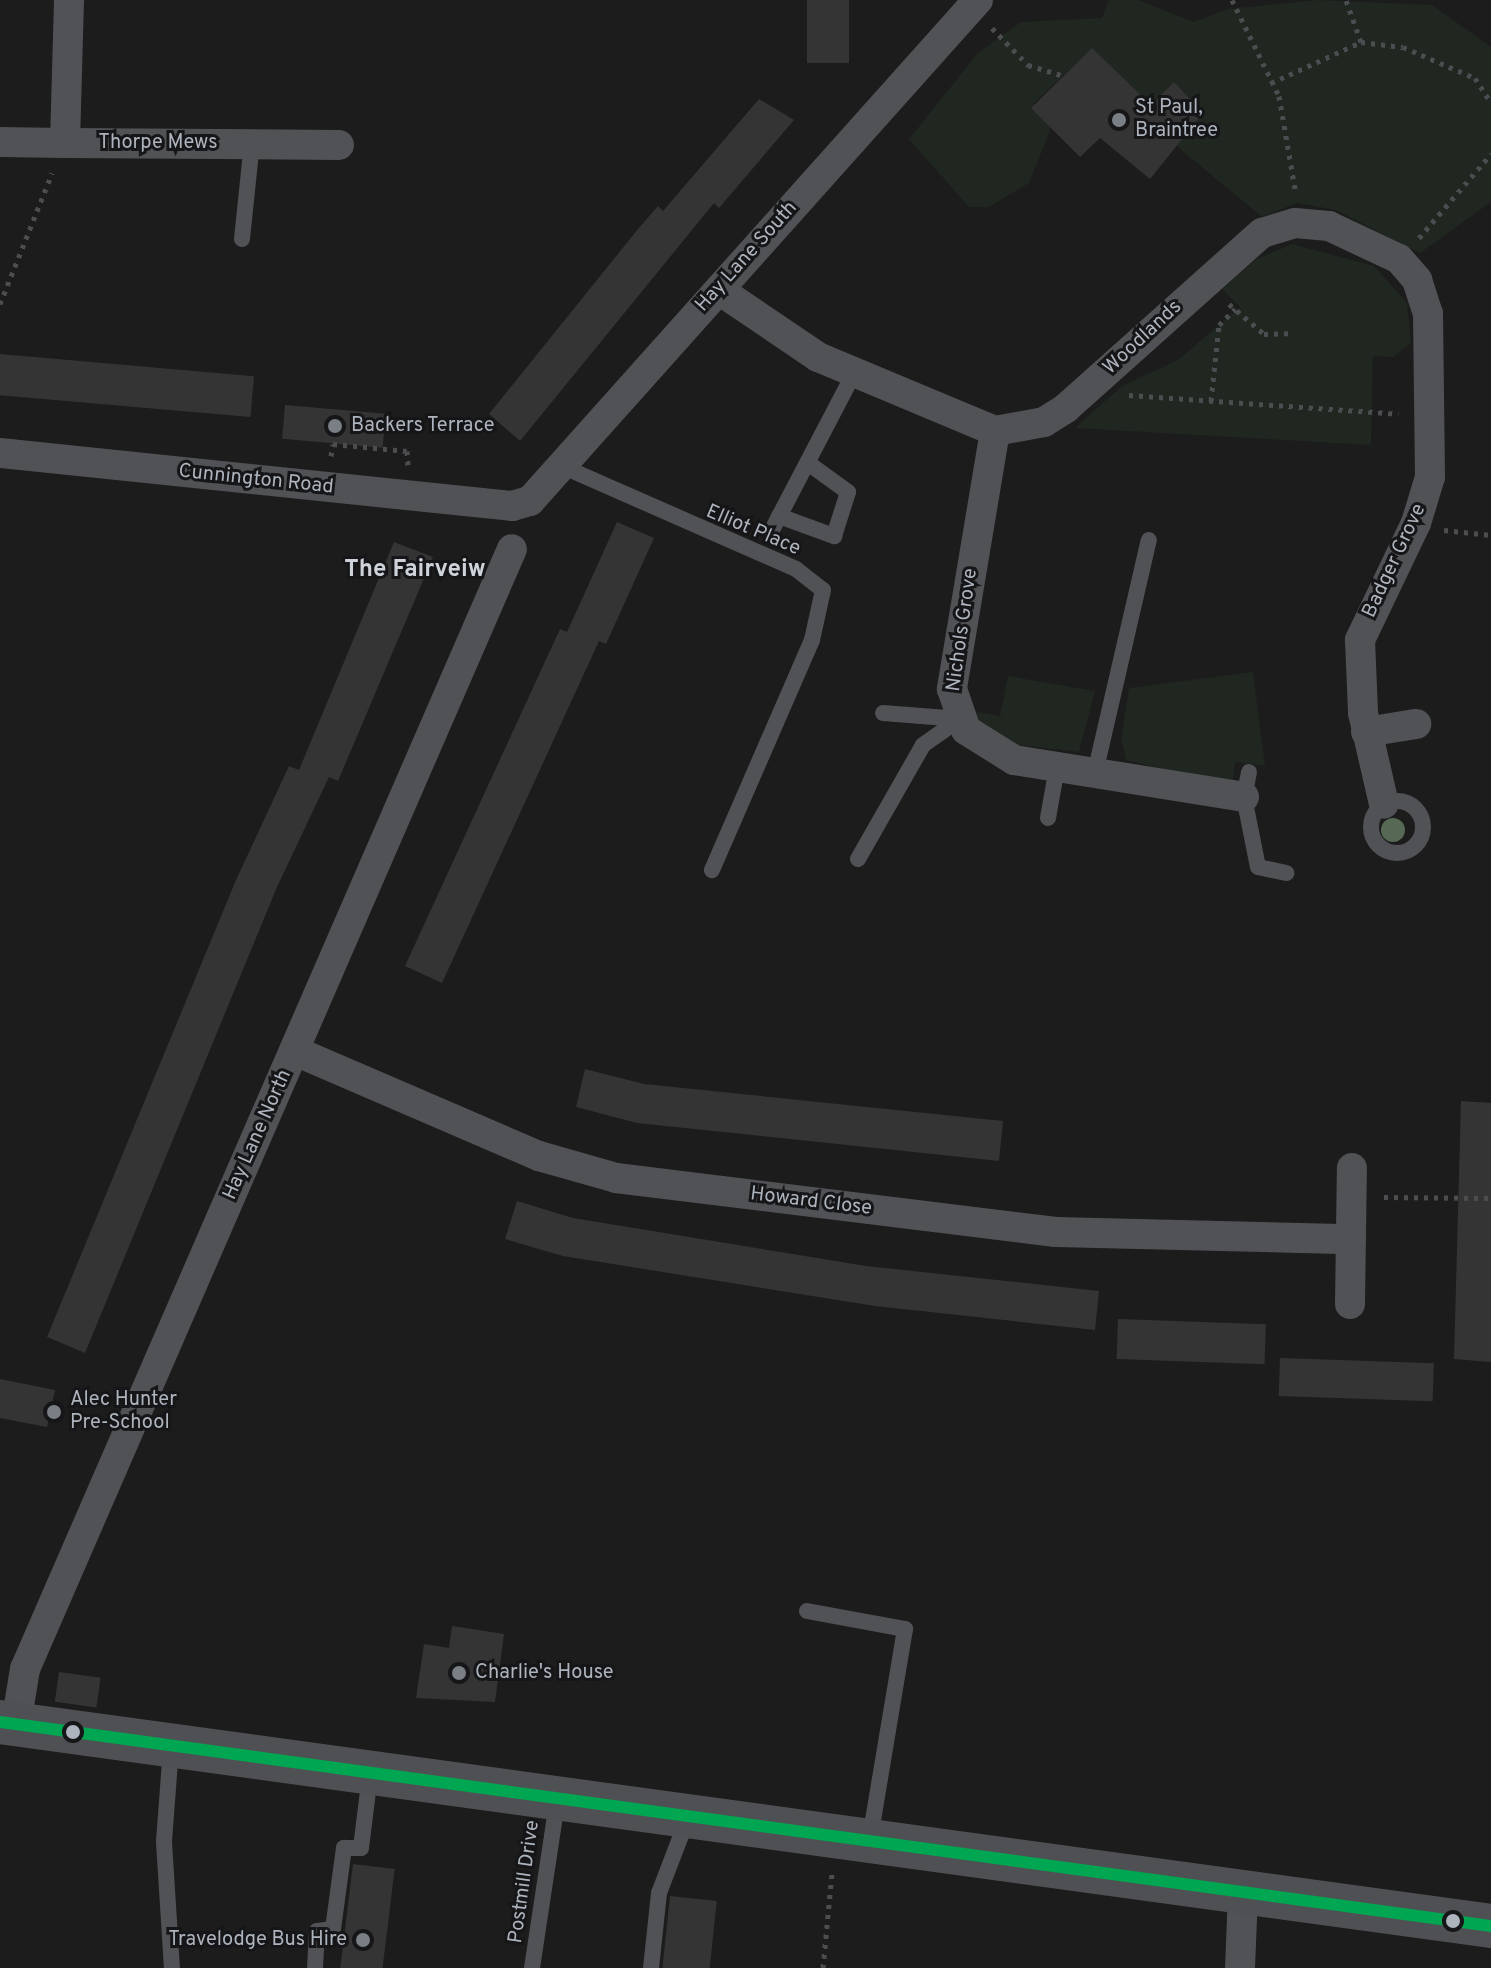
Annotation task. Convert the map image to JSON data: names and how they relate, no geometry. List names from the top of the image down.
{
  "streets": {
    "street": [
      "Thorpe Mews",
      "Hay Lane South",
      "Woodlands",
      "Cunnington Road",
      "Badger Grove",
      "Nichols Grove",
      "Hay Lane North",
      "Howard Close"
    ],
    "lane": ["Elliot Place", "Postmill Drive"]
  },
  "crossings": [
    ["Hay Lane South", "Cunnington Road"],
    ["Hay Lane South", "Elliot Place"],
    ["Woodlands", "Badger Grove"],
    ["Woodlands", "Nichols Grove"],
    ["Hay Lane North", "Howard Close"]
  ],
  "districts": ["The Fairveiw"],
  "places": [
    "St Paul, Braintree",
    "Backers Terrace",
    "Alec Hunter Pre-School",
    "Charlie's House",
    "Travelodge Bus Hire"
  ]
}
